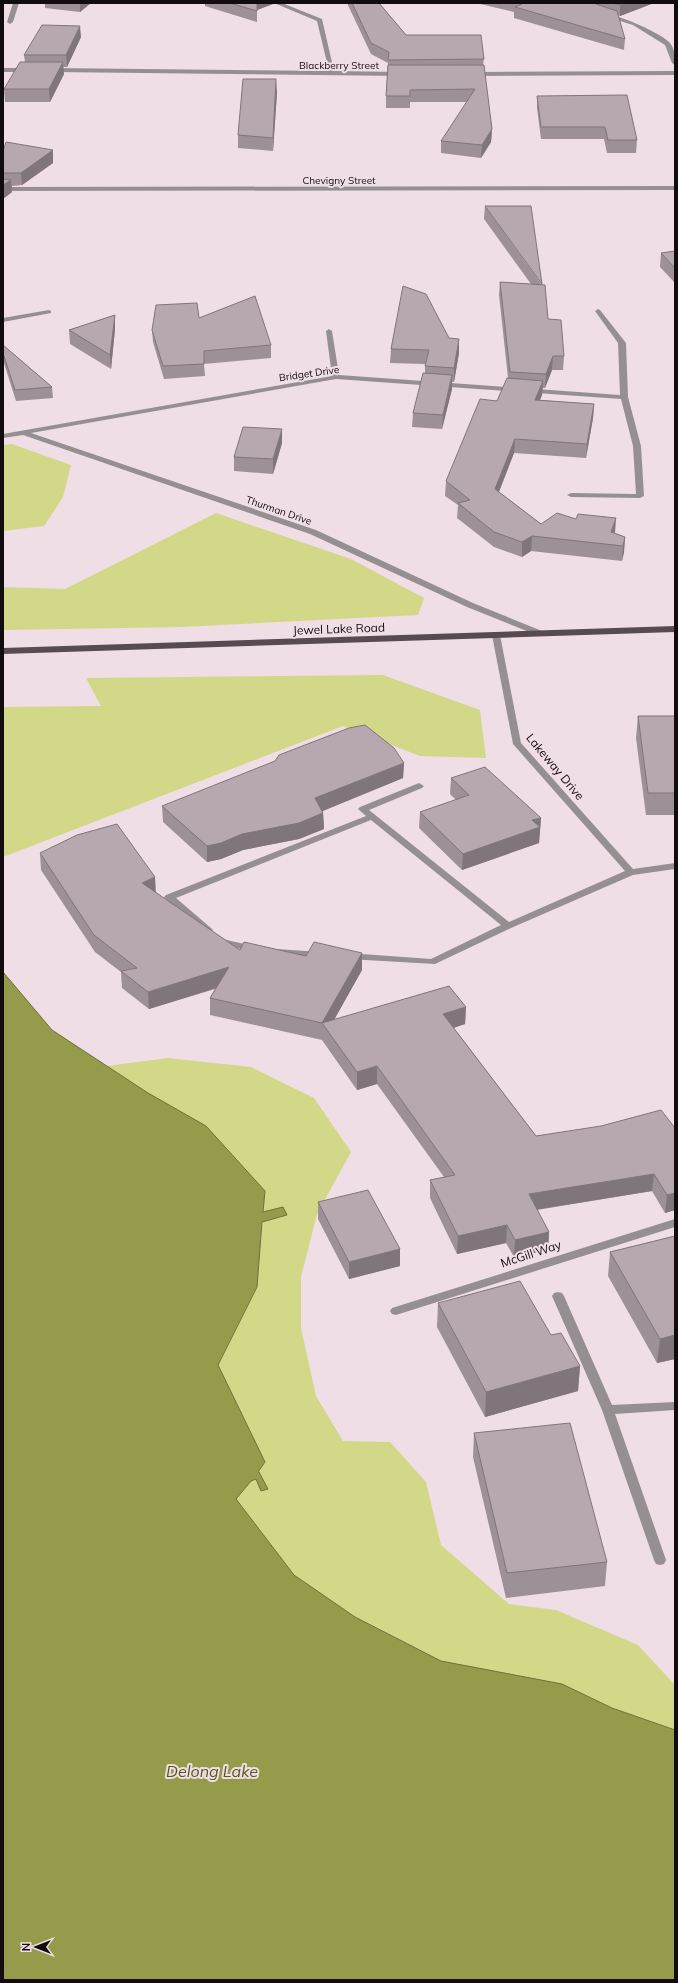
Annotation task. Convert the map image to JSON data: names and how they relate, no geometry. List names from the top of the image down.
{
  "streets": {
    "main road": ["Jewel Lake Road"],
    "street": [
      "Blackberry Street",
      "Chevigny Street",
      "Bridget Drive",
      "Thurman Drive",
      "Lakeway Drive",
      "McGill Way"
    ]
  },
  "crossings": [
    ["Bridget Drive", "Thurman Drive"],
    ["Thurman Drive", "Jewel Lake Road"],
    ["Jewel Lake Road", "Lakeway Drive"]
  ],
  "water": ["Delong Lake"],
  "north": "left"
}
